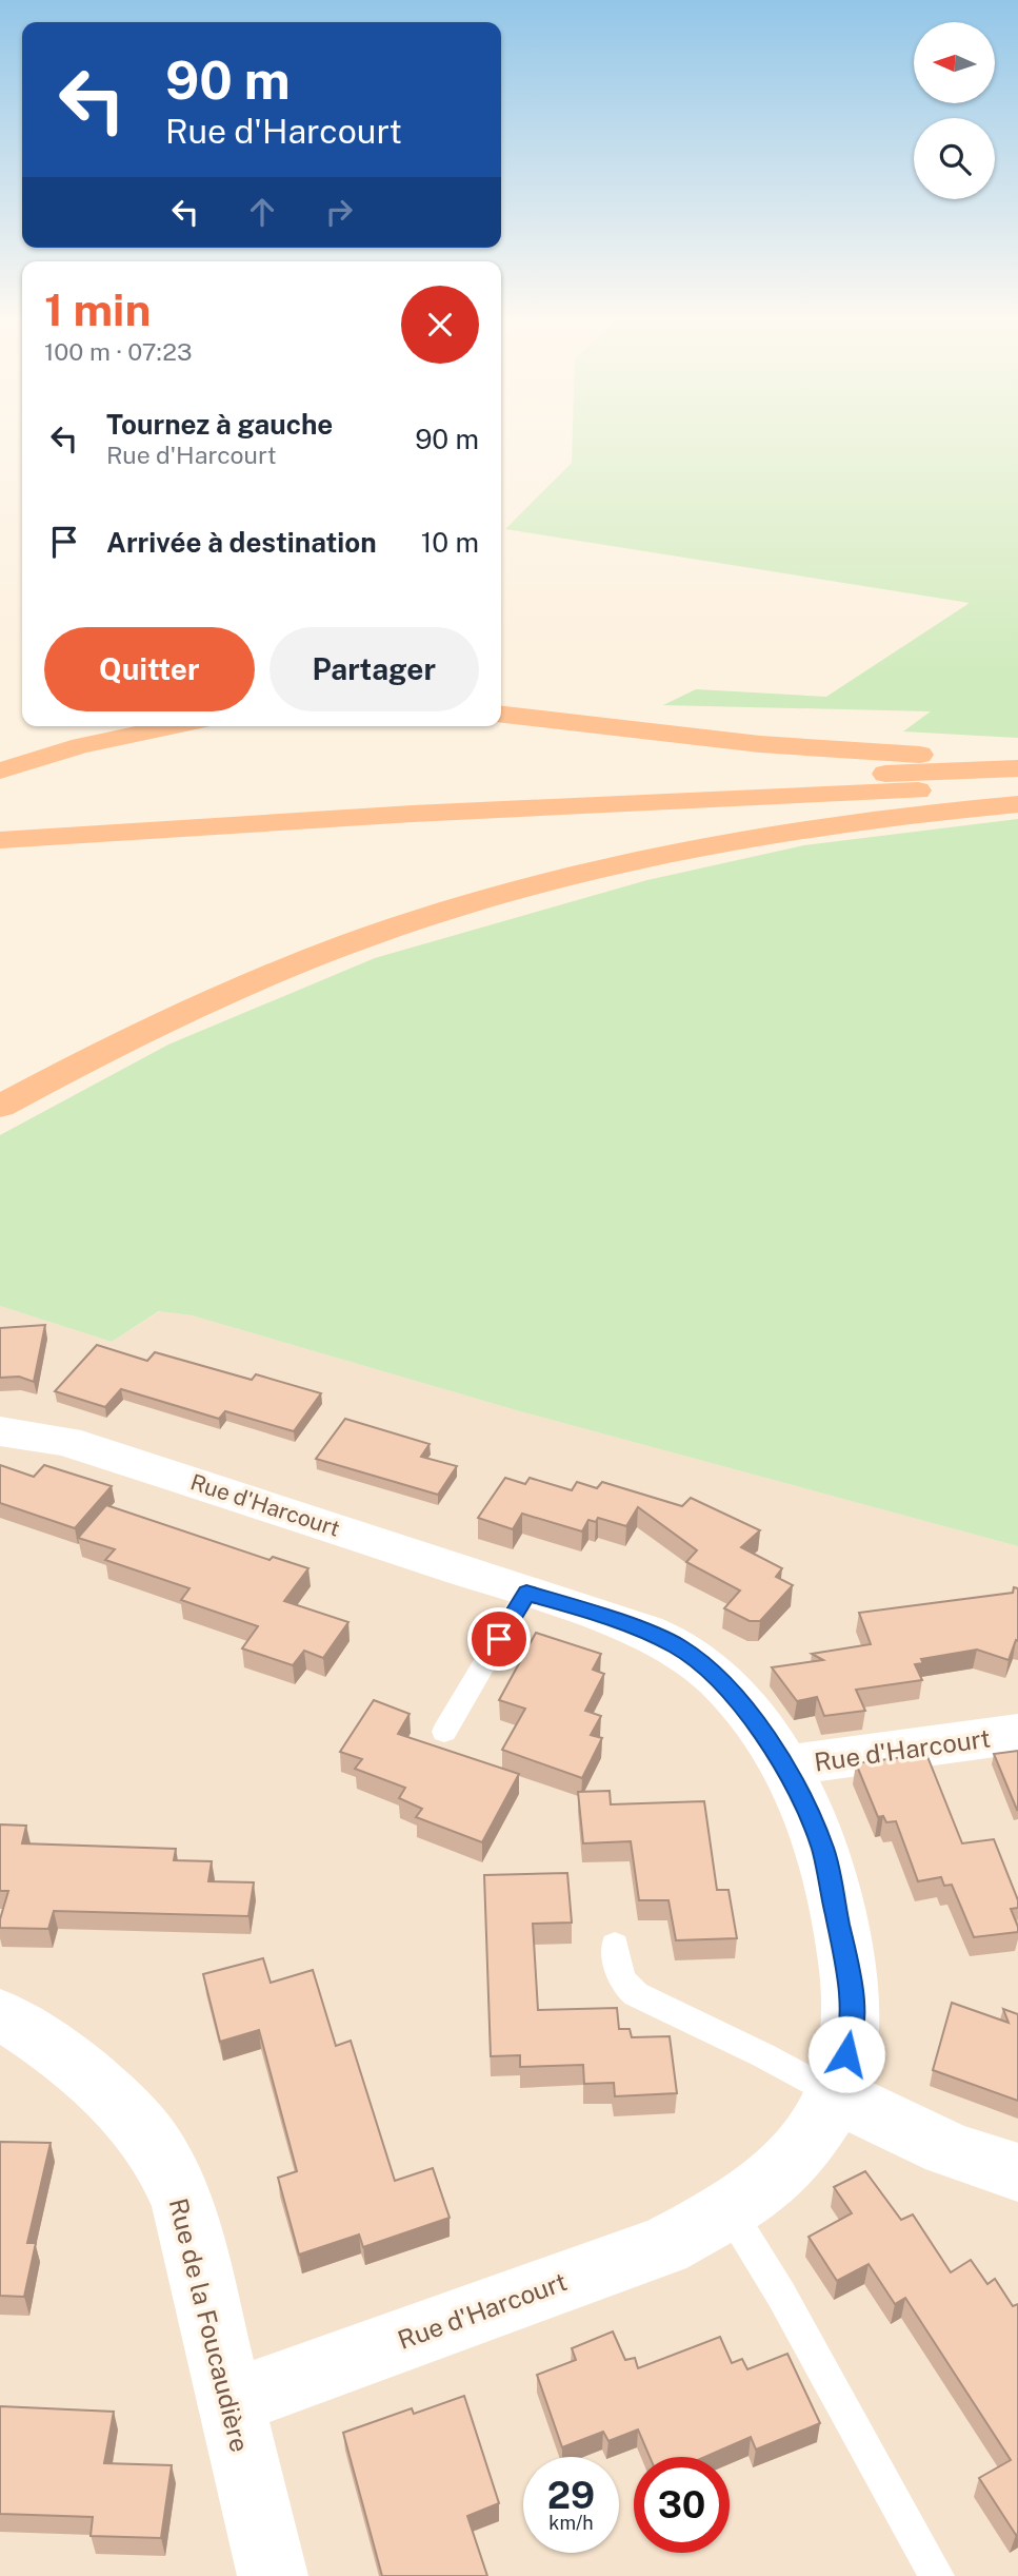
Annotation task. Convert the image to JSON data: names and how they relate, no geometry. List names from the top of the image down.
{
  "streets": {
    "street": ["Rue d'Harcourt", "Rue de la Foucaudière"]
  },
  "crossings": [
    ["Rue d'Harcourt", "Rue de la Foucaudière"]
  ],
  "north": "left",
  "page": {
    "turn": ["90 m", "Rue d'Harcourt"],
    "heading": ["1 min", "100 m · 07:23"],
    "list": [
      {
        "name": "Tournez à gauche",
        "note": "Rue d'Harcourt",
        "value": "90 m"
      },
      {
        "name": "Arrivée à destination",
        "value": "10 m"
      }
    ],
    "buttons": ["Quitter", "Partager"],
    "speed": "29 km/h",
    "limit": "30"
  }
}
